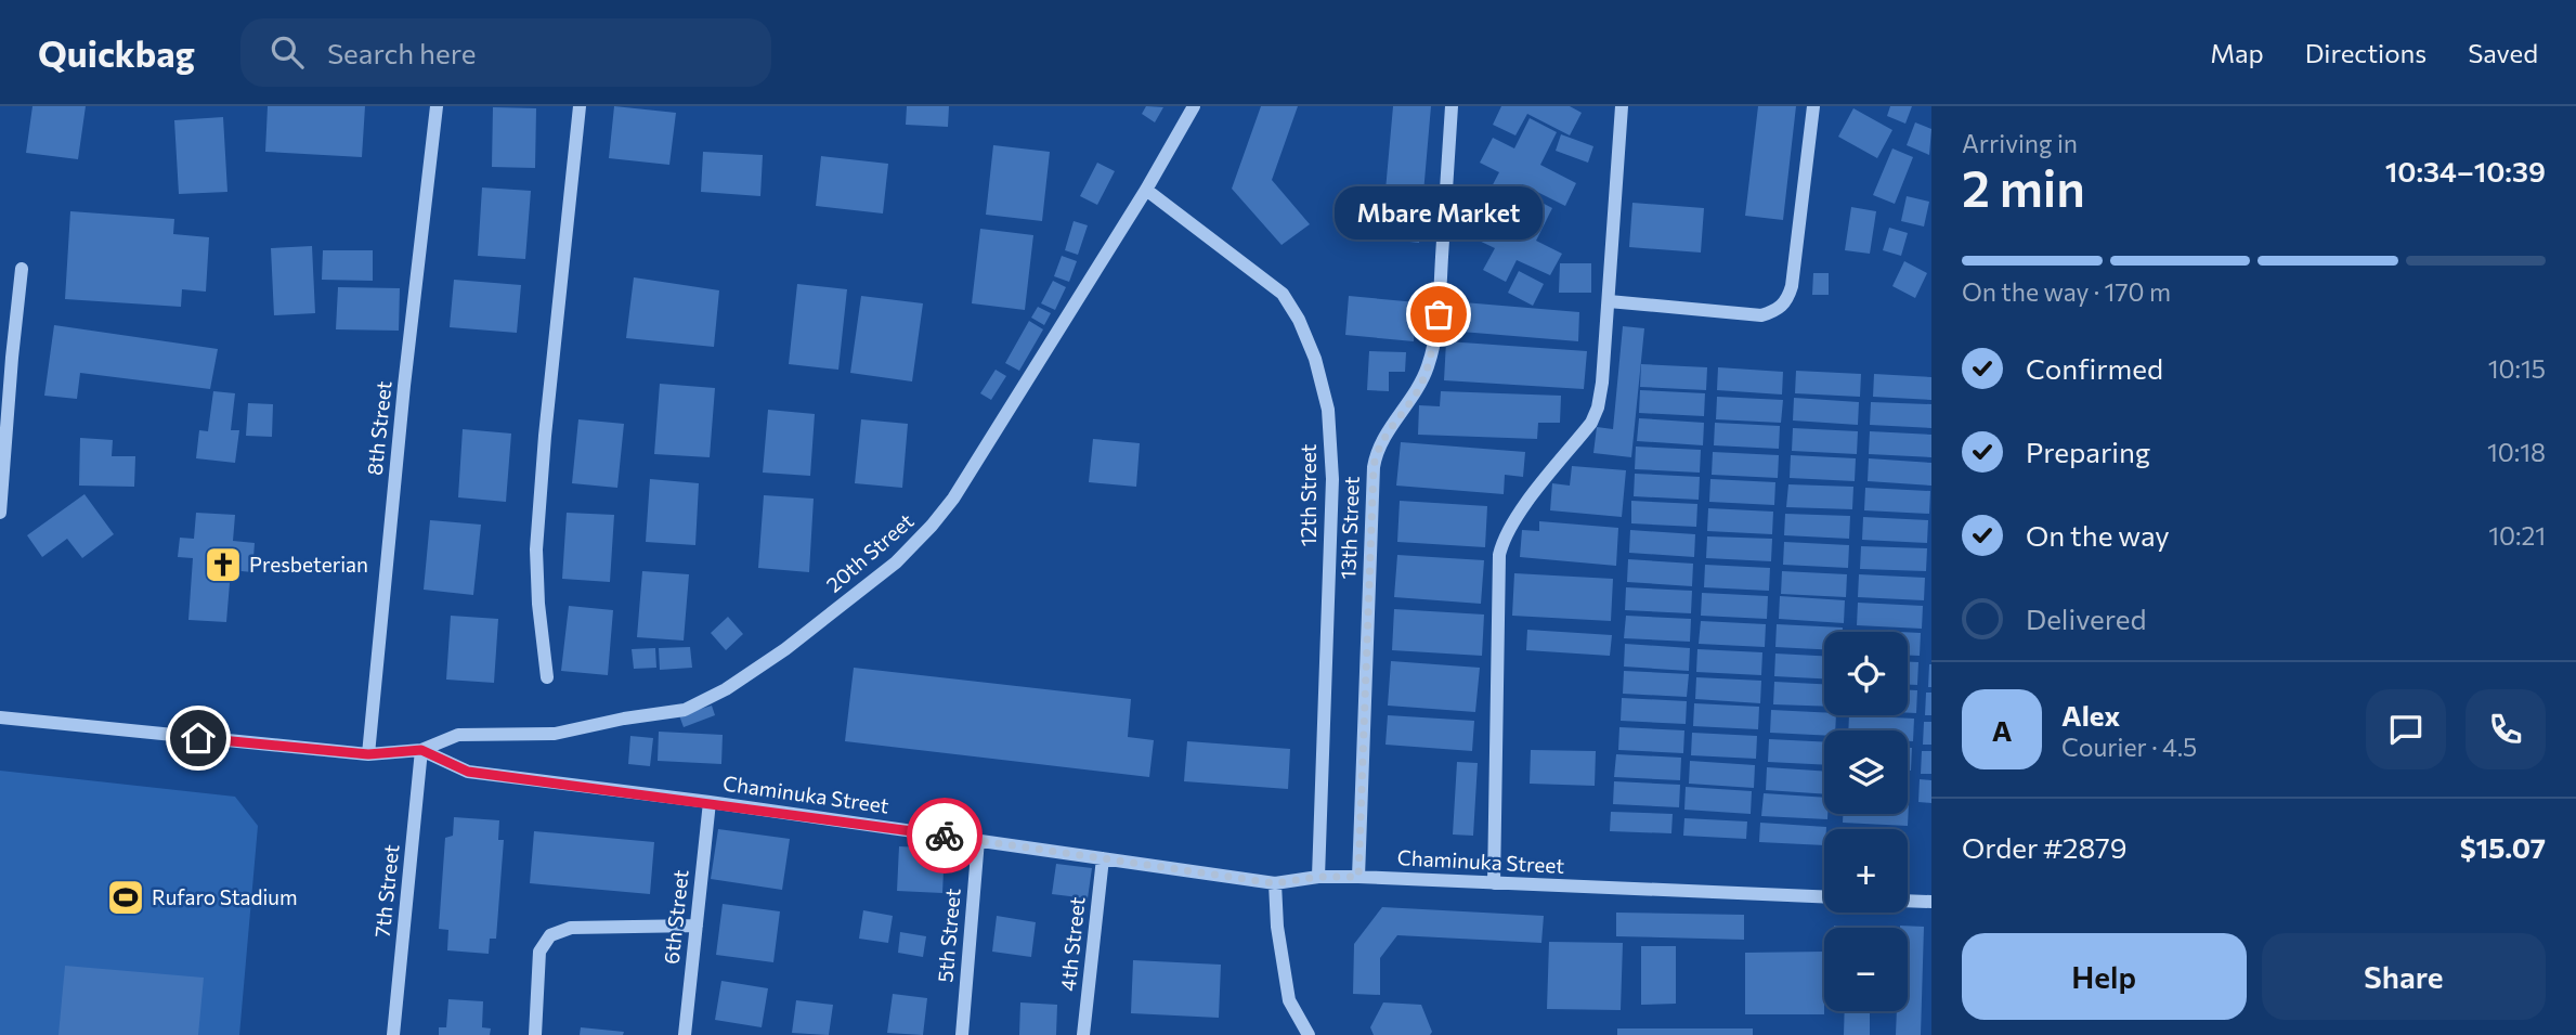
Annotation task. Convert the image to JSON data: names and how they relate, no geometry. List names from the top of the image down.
{
  "streets": {
    "street": [
      "8th Street",
      "12th Street",
      "13th Street",
      "20th Street",
      "Chaminuka Street",
      "7th Street",
      "6th Street",
      "5th Street",
      "4th Street"
    ]
  },
  "crossings": [
    ["8th Street", "Chaminuka Street"],
    ["12th Street", "20th Street"],
    ["12th Street", "Chaminuka Street"],
    ["13th Street", "Chaminuka Street"],
    ["20th Street", "Chaminuka Street"],
    ["20th Street", "7th Street"],
    ["Chaminuka Street", "7th Street"],
    ["Chaminuka Street", "6th Street"],
    ["Chaminuka Street", "5th Street"],
    ["Chaminuka Street", "4th Street"]
  ],
  "places": {
    "other": ["Mbare Market"],
    "church": ["Presbeterian"],
    "sports": ["Rufaro Stadium"]
  },
  "page": {
    "header": "Quickbag",
    "search": "Search here",
    "nav": ["Map", "Directions", "Saved"],
    "heading": ["2 min", "Arriving in", "10:34–10:39"],
    "panel": [
      "Alex",
      "Courier · 4.5",
      "Order #2879",
      "$15.07"
    ],
    "bubble": "Mbare Market",
    "bar": "On the way · 170 m",
    "list": [
      ["Confirmed", "10:15"],
      ["Preparing", "10:18"],
      ["On the way", "10:21"],
      "Delivered"
    ],
    "map_buttons": ["+", "−"],
    "round": "A",
    "buttons": ["Help", "Share"]
  }
}
